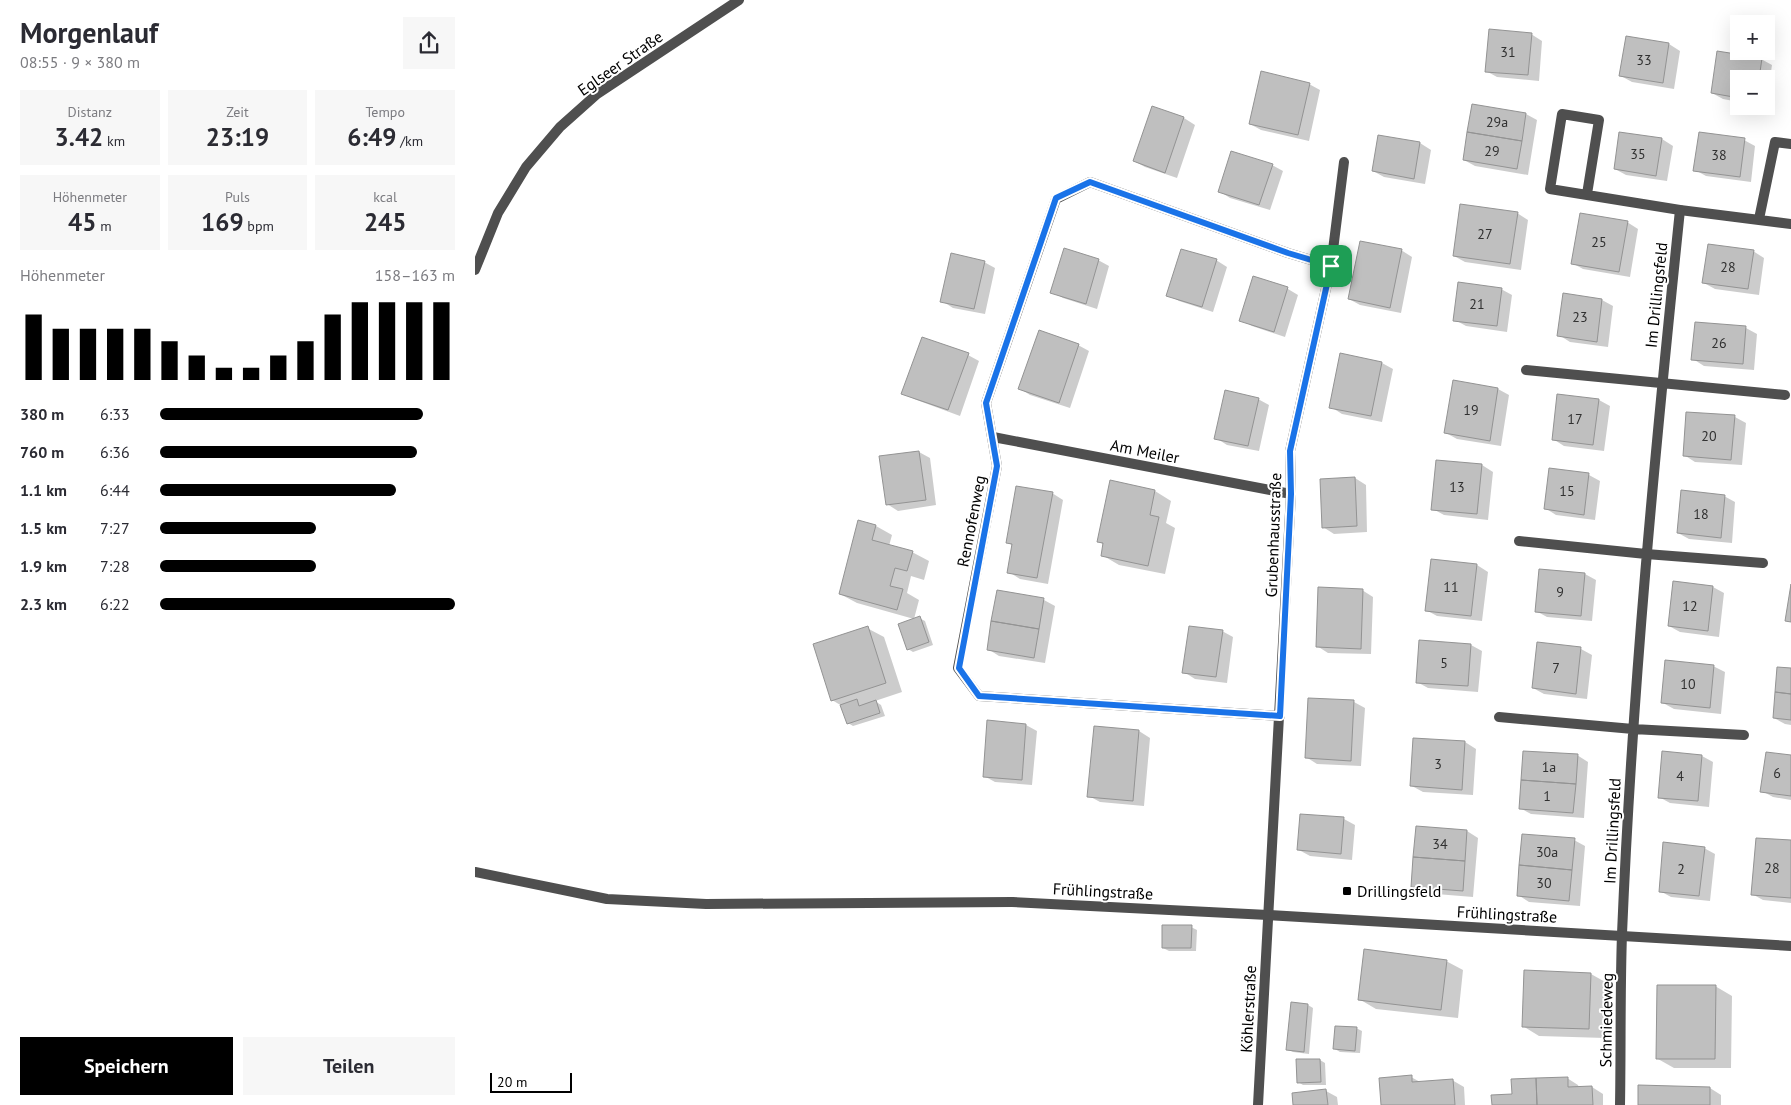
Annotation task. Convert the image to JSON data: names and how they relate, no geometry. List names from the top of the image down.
{
  "streets": {
    "street": [
      "Eglseer Straße",
      "Im Drillingsfeld",
      "Am Meiler",
      "Rennofenweg",
      "Grubenhausstraße",
      "Frühlingstraße",
      "Köhlerstraße",
      "Schmiedeweg"
    ]
  },
  "crossings": [
    ["Im Drillingsfeld", "Frühlingstraße"],
    ["Im Drillingsfeld", "Schmiedeweg"],
    ["Am Meiler", "Rennofenweg"],
    ["Am Meiler", "Grubenhausstraße"],
    ["Rennofenweg", "Grubenhausstraße"],
    ["Grubenhausstraße", "Frühlingstraße"],
    ["Grubenhausstraße", "Köhlerstraße"],
    ["Frühlingstraße", "Köhlerstraße"],
    ["Frühlingstraße", "Schmiedeweg"]
  ],
  "places": {
    "transit": ["Drillingsfeld"]
  },
  "house_numbers": [
    "31",
    "33",
    "29a",
    "29",
    "35",
    "38",
    "27",
    "25",
    "28",
    "21",
    "23",
    "26",
    "19",
    "17",
    "20",
    "13",
    "15",
    "18",
    "11",
    "9",
    "12",
    "5",
    "7",
    "10",
    "3",
    "1a",
    "6",
    "4",
    "1",
    "34",
    "30a",
    "28",
    "2",
    "30"
  ],
  "scale_bar": "20 m",
  "page": {
    "heading": ["Morgenlauf", "08:55 · 9 × 380 m"],
    "map_buttons": ["+", "−"],
    "stats": [
      ["Distanz", "3.42 km"],
      ["Zeit", "23:19"],
      ["Tempo", "6:49 /km"],
      ["Höhenmeter", "45 m"],
      ["Puls", "169 bpm"],
      ["kcal", "245"]
    ],
    "chart": ["Höhenmeter", "158–163 m"],
    "list": [
      {
        "name": "380 m",
        "note": "6:33"
      },
      {
        "name": "760 m",
        "note": "6:36"
      },
      {
        "name": "1.1 km",
        "note": "6:44"
      },
      {
        "name": "1.5 km",
        "note": "7:27"
      },
      {
        "name": "1.9 km",
        "note": "7:28"
      },
      {
        "name": "2.3 km",
        "note": "6:22"
      }
    ],
    "buttons": ["Speichern", "Teilen"],
    "scale": "20 m"
  }
}
